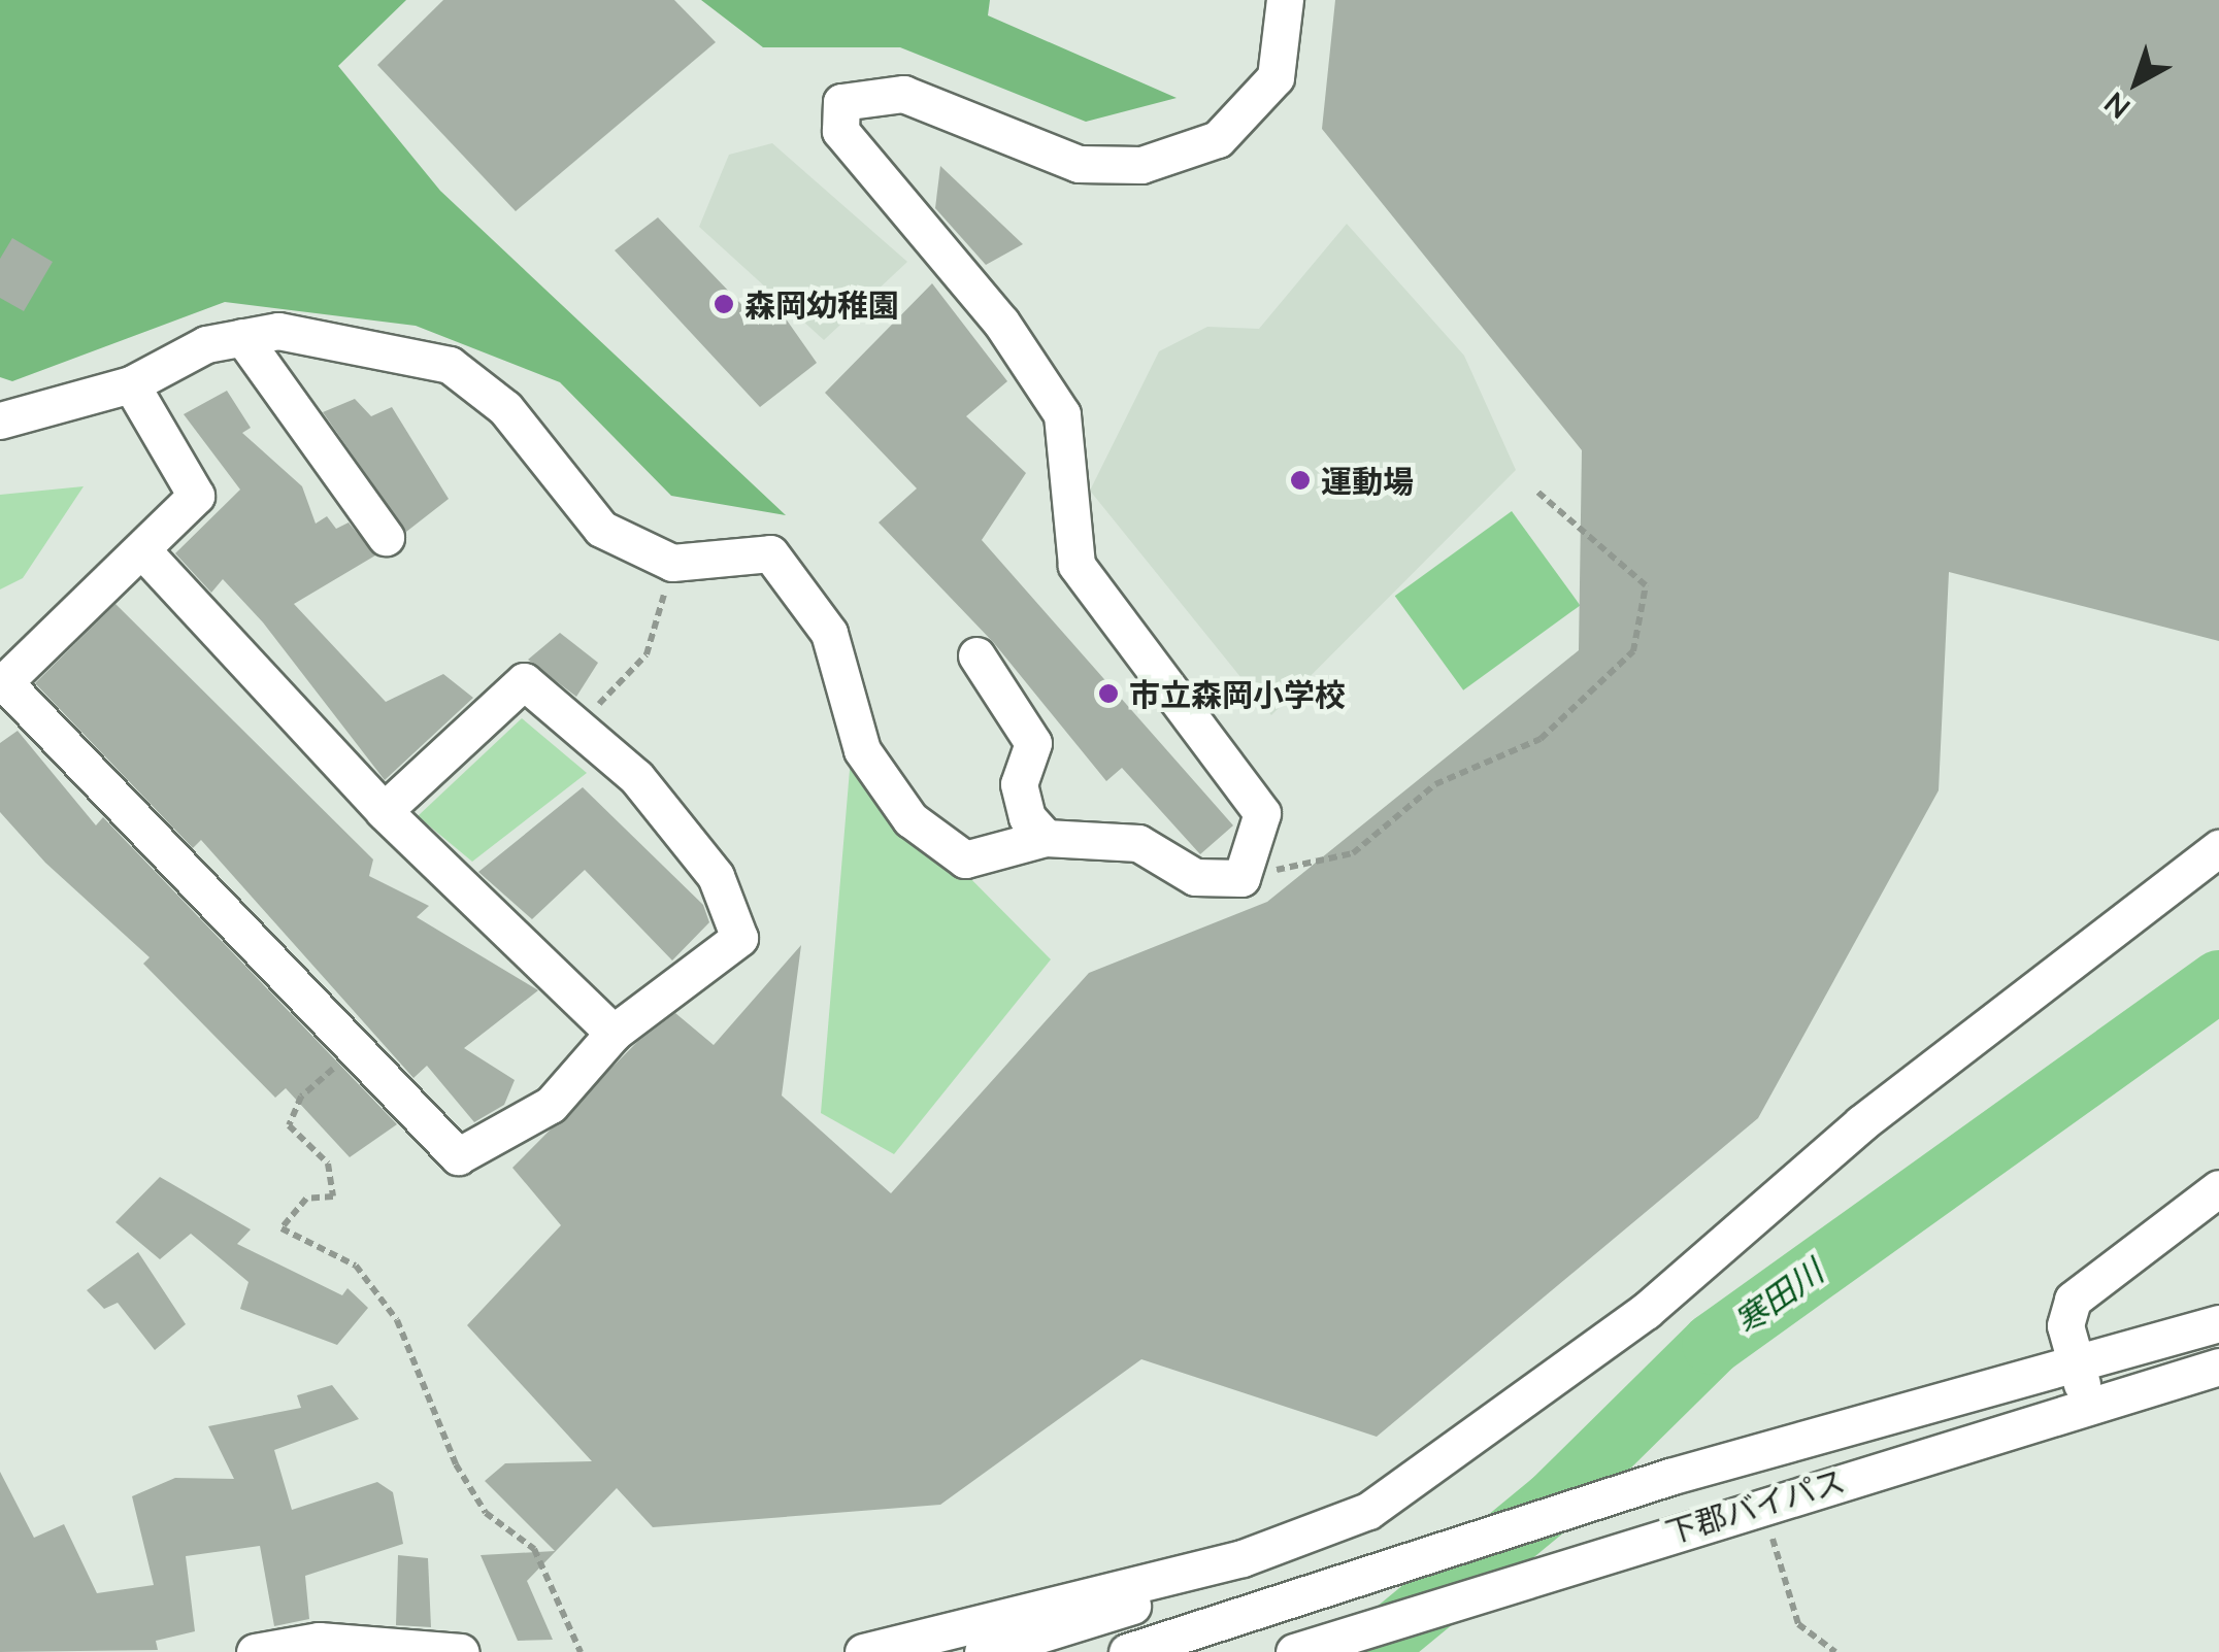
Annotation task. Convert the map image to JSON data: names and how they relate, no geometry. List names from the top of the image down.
{
  "streets": {
    "street": ["下郡バイパス"]
  },
  "water": ["寒田川"],
  "places": ["森岡幼稚園", "運動場", "市立森岡小学校"],
  "north": "bottom left"
}
